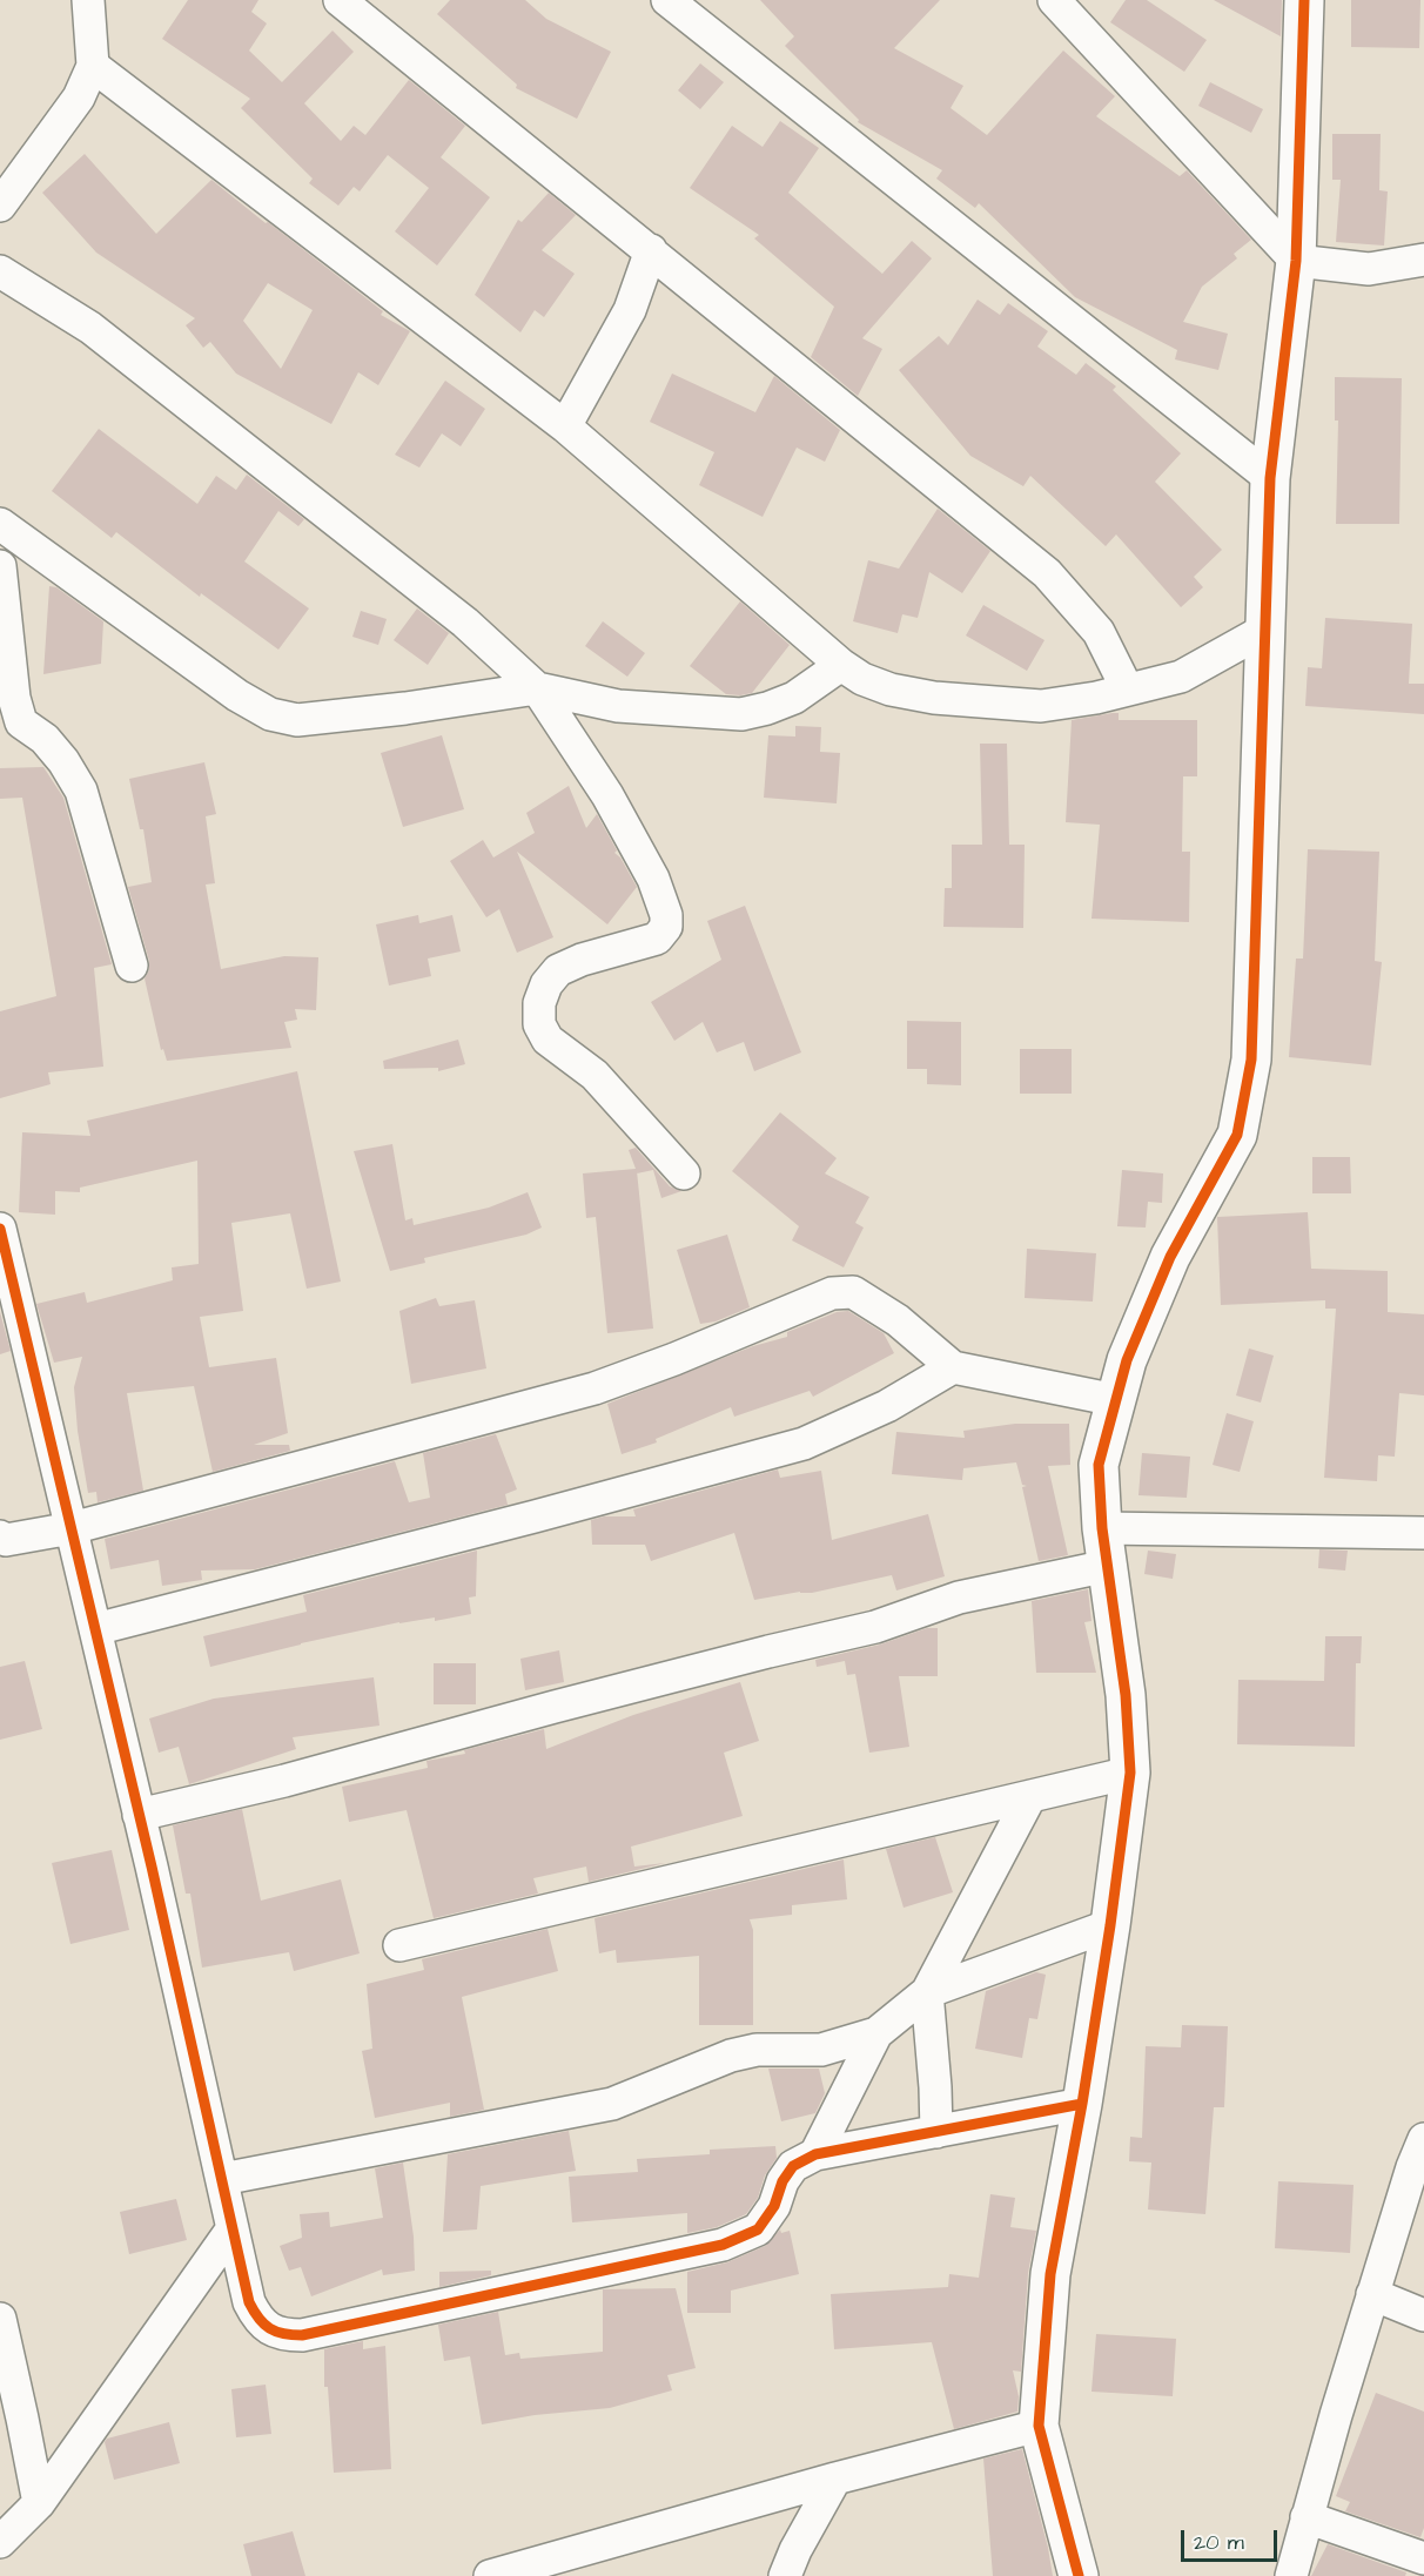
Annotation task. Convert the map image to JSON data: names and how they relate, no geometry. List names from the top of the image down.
{
  "scale_bar": "20 m"
}
